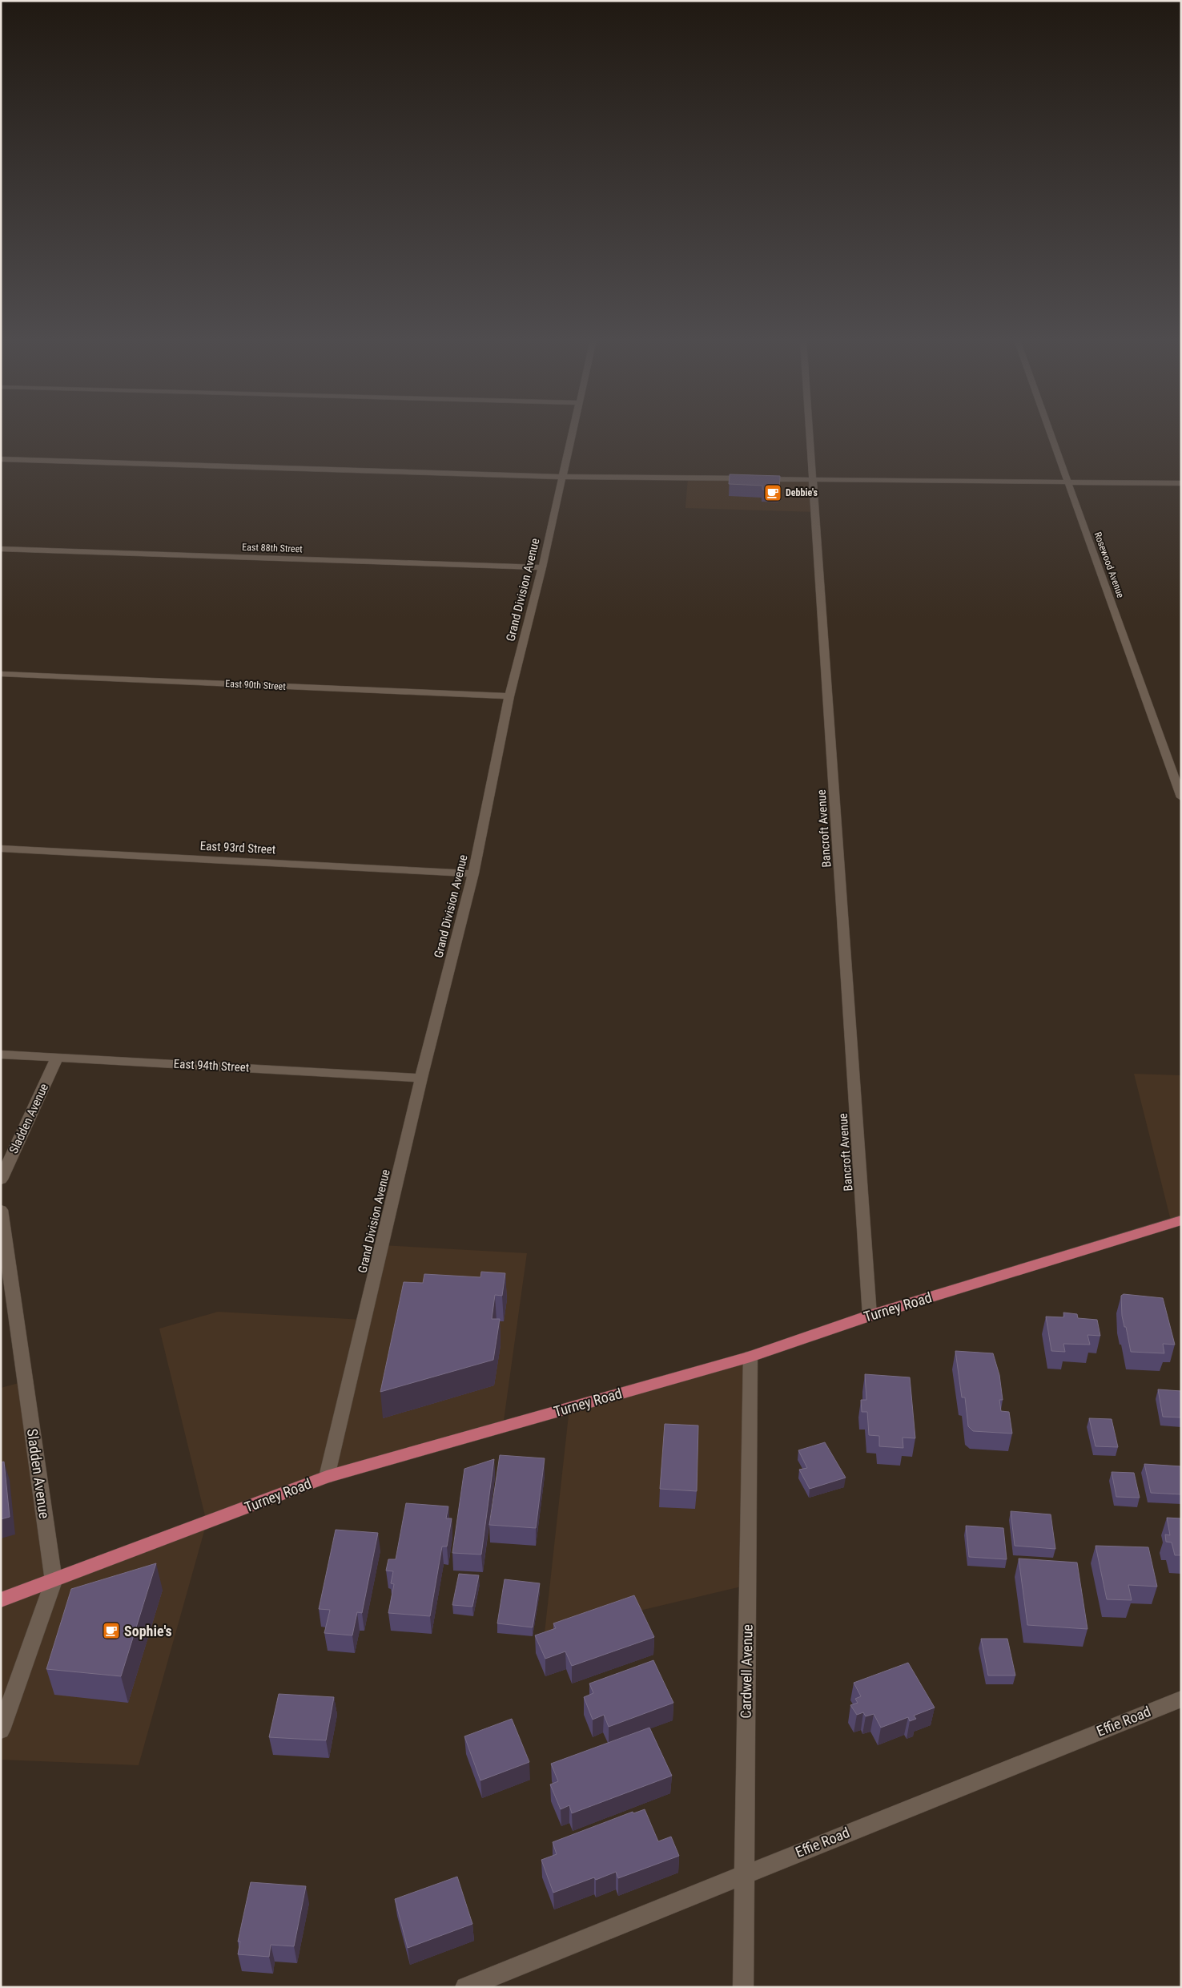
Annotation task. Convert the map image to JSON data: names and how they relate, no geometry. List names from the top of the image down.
{
  "streets": {
    "main road": ["Turney Road"],
    "street": [
      "East 88th Street",
      "Rosewood Avenue",
      "Grand Division Avenue",
      "East 90th Street",
      "Bancroft Avenue",
      "East 93rd Street",
      "East 94th Street",
      "Sladden Avenue",
      "Cardwell Avenue",
      "Effie Road"
    ]
  },
  "crossings": [
    ["East 88th Street", "Grand Division Avenue"],
    ["Grand Division Avenue", "East 90th Street"],
    ["Grand Division Avenue", "East 93rd Street"],
    ["Grand Division Avenue", "East 94th Street"],
    ["Grand Division Avenue", "Turney Road"],
    ["Bancroft Avenue", "Turney Road"],
    ["East 94th Street", "Sladden Avenue"],
    ["Sladden Avenue", "Turney Road"],
    ["Turney Road", "Cardwell Avenue"],
    ["Cardwell Avenue", "Effie Road"]
  ],
  "places": {
    "cafe": ["Debbie's", "Sophie's"]
  }
}
